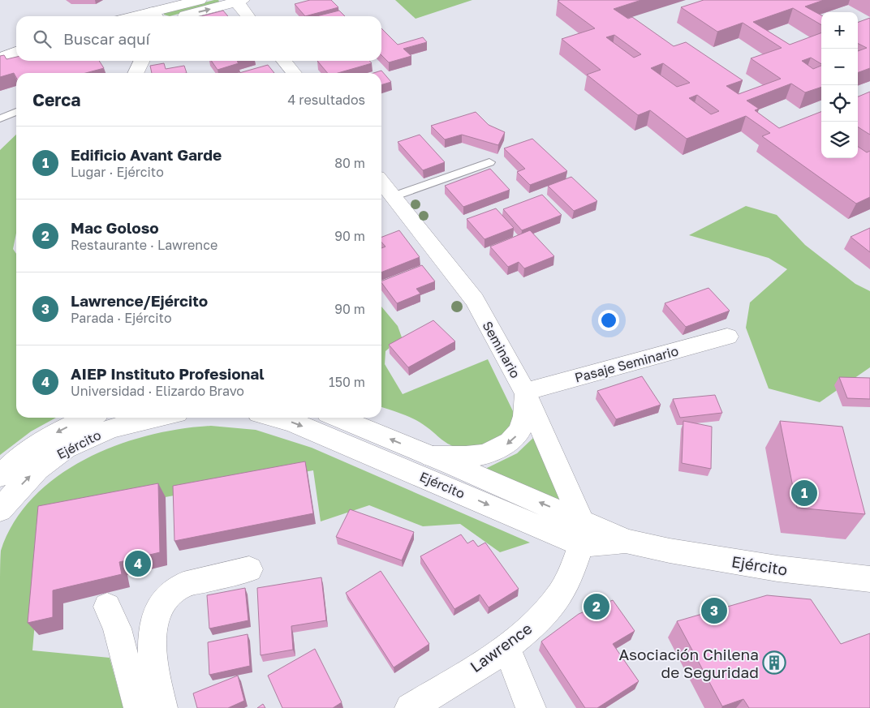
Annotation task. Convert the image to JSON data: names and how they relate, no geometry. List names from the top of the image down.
{
  "streets": {
    "street": [
      "Seminario",
      "Pasaje Seminario",
      "Ejército",
      "Lawrence"
    ]
  },
  "crossings": [
    ["Seminario", "Pasaje Seminario"],
    ["Seminario", "Ejército"],
    ["Seminario", "Lawrence"],
    ["Ejército", "Lawrence"]
  ],
  "places": {
    "building": ["Asociación Chilena de Seguridad"]
  },
  "page": {
    "map_buttons": ["+", "−"],
    "search": "Buscar aquí",
    "heading": ["Cerca", "4 resultados"],
    "list": [
      {
        "mark": "1",
        "name": "Edificio Avant Garde",
        "note": "Lugar · Ejército",
        "value": "80 m"
      },
      {
        "mark": "2",
        "name": "Mac Goloso",
        "note": "Restaurante · Lawrence",
        "value": "90 m"
      },
      {
        "mark": "3",
        "name": "Lawrence/Ejército",
        "note": "Parada · Ejército",
        "value": "90 m"
      },
      {
        "mark": "4",
        "name": "AIEP Instituto Profesional",
        "note": "Universidad · Elizardo Bravo",
        "value": "150 m"
      }
    ],
    "pins": [
      "1",
      "4",
      "2",
      "3"
    ]
  }
}
